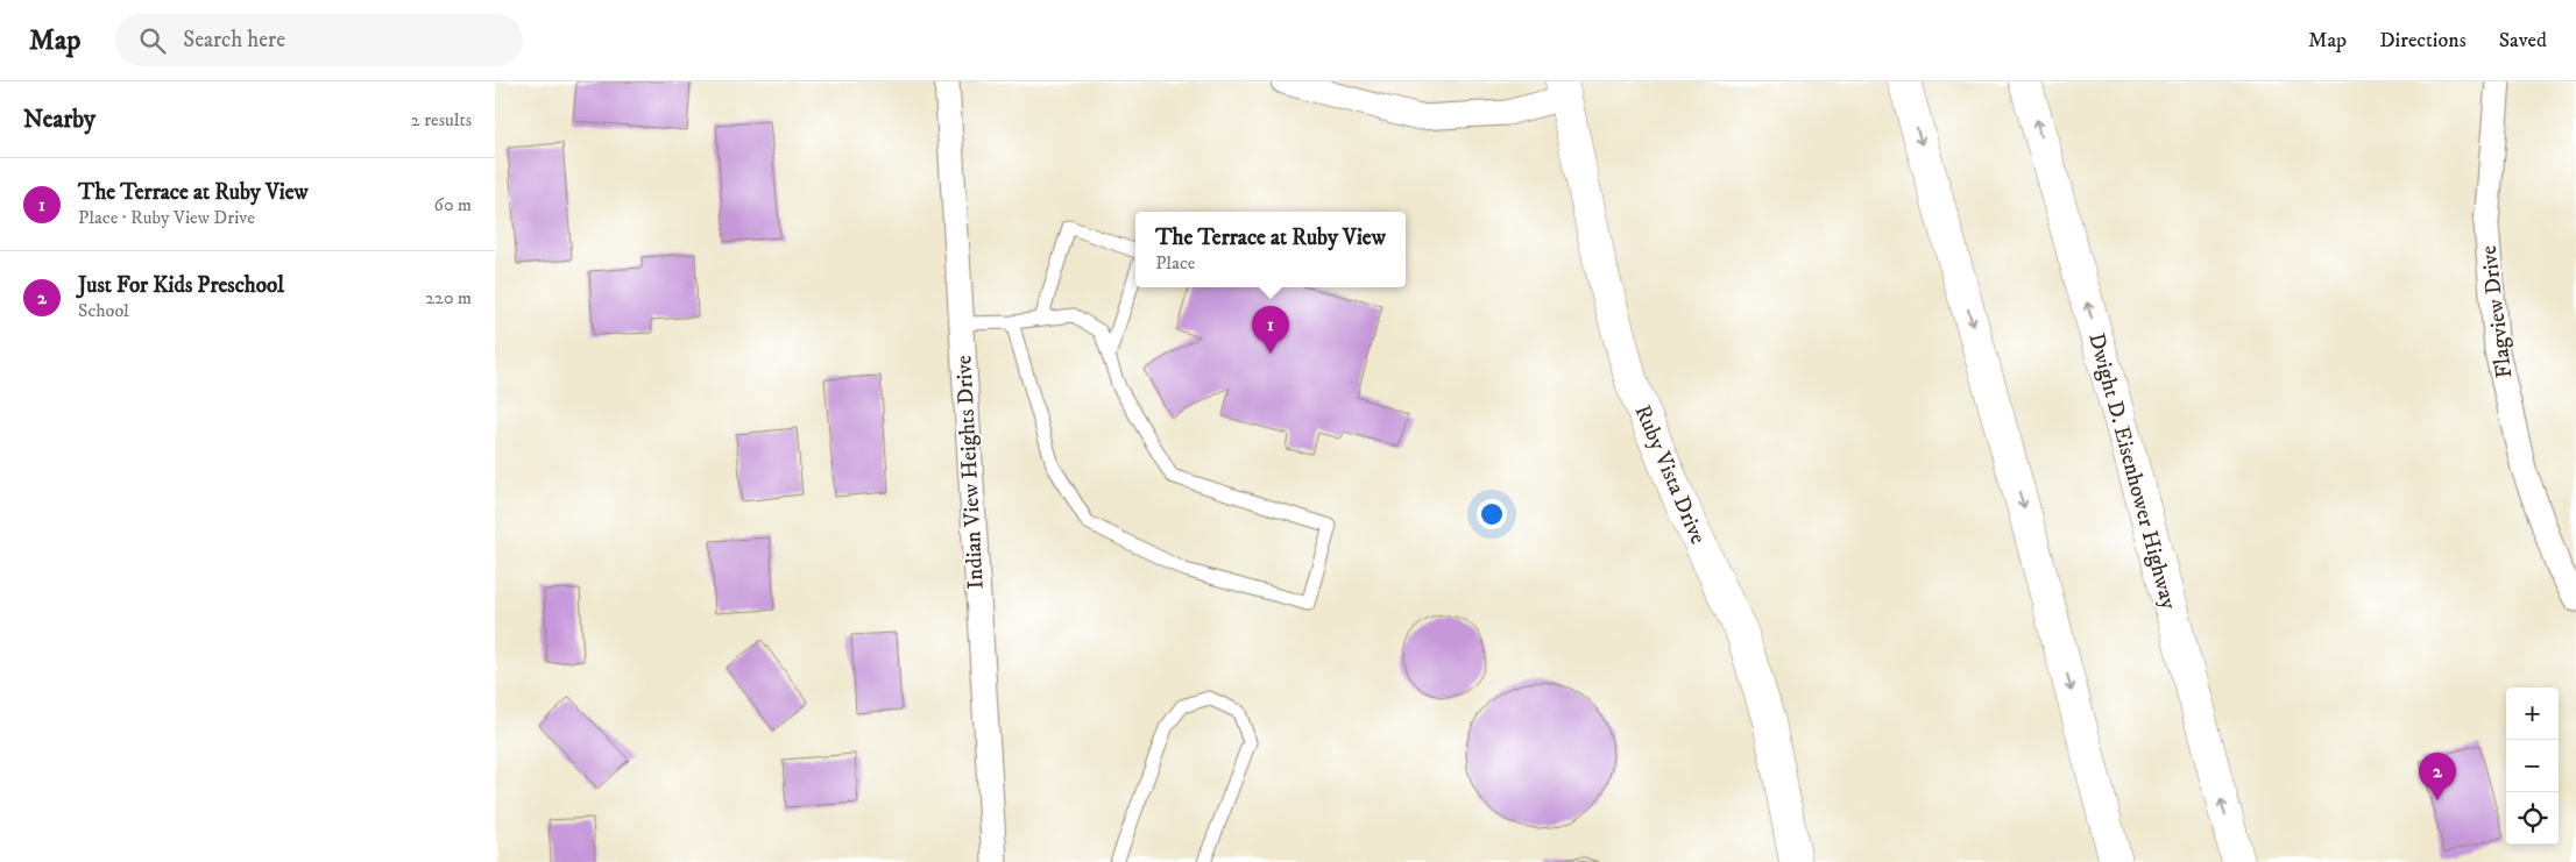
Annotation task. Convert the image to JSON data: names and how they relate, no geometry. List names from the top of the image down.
{
  "streets": {
    "main road": ["Dwight D. Eisenhower Highway", "Ruby Vista Drive"],
    "street": ["Flagview Drive", "Indian View Heights Drive"]
  },
  "page": {
    "header": "Map",
    "search": "Search here",
    "nav": ["Map", "Directions", "Saved"],
    "heading": ["Nearby", "2 results"],
    "list": [
      {
        "mark": "1",
        "name": "The Terrace at Ruby View",
        "note": "Place · Ruby View Drive",
        "value": "60 m"
      },
      {
        "mark": "2",
        "name": "Just For Kids Preschool",
        "note": "School",
        "value": "220 m"
      }
    ],
    "popup": ["The Terrace at Ruby View", "Place"],
    "pins": ["1", "2"],
    "map_buttons": ["+", "−"]
  }
}
